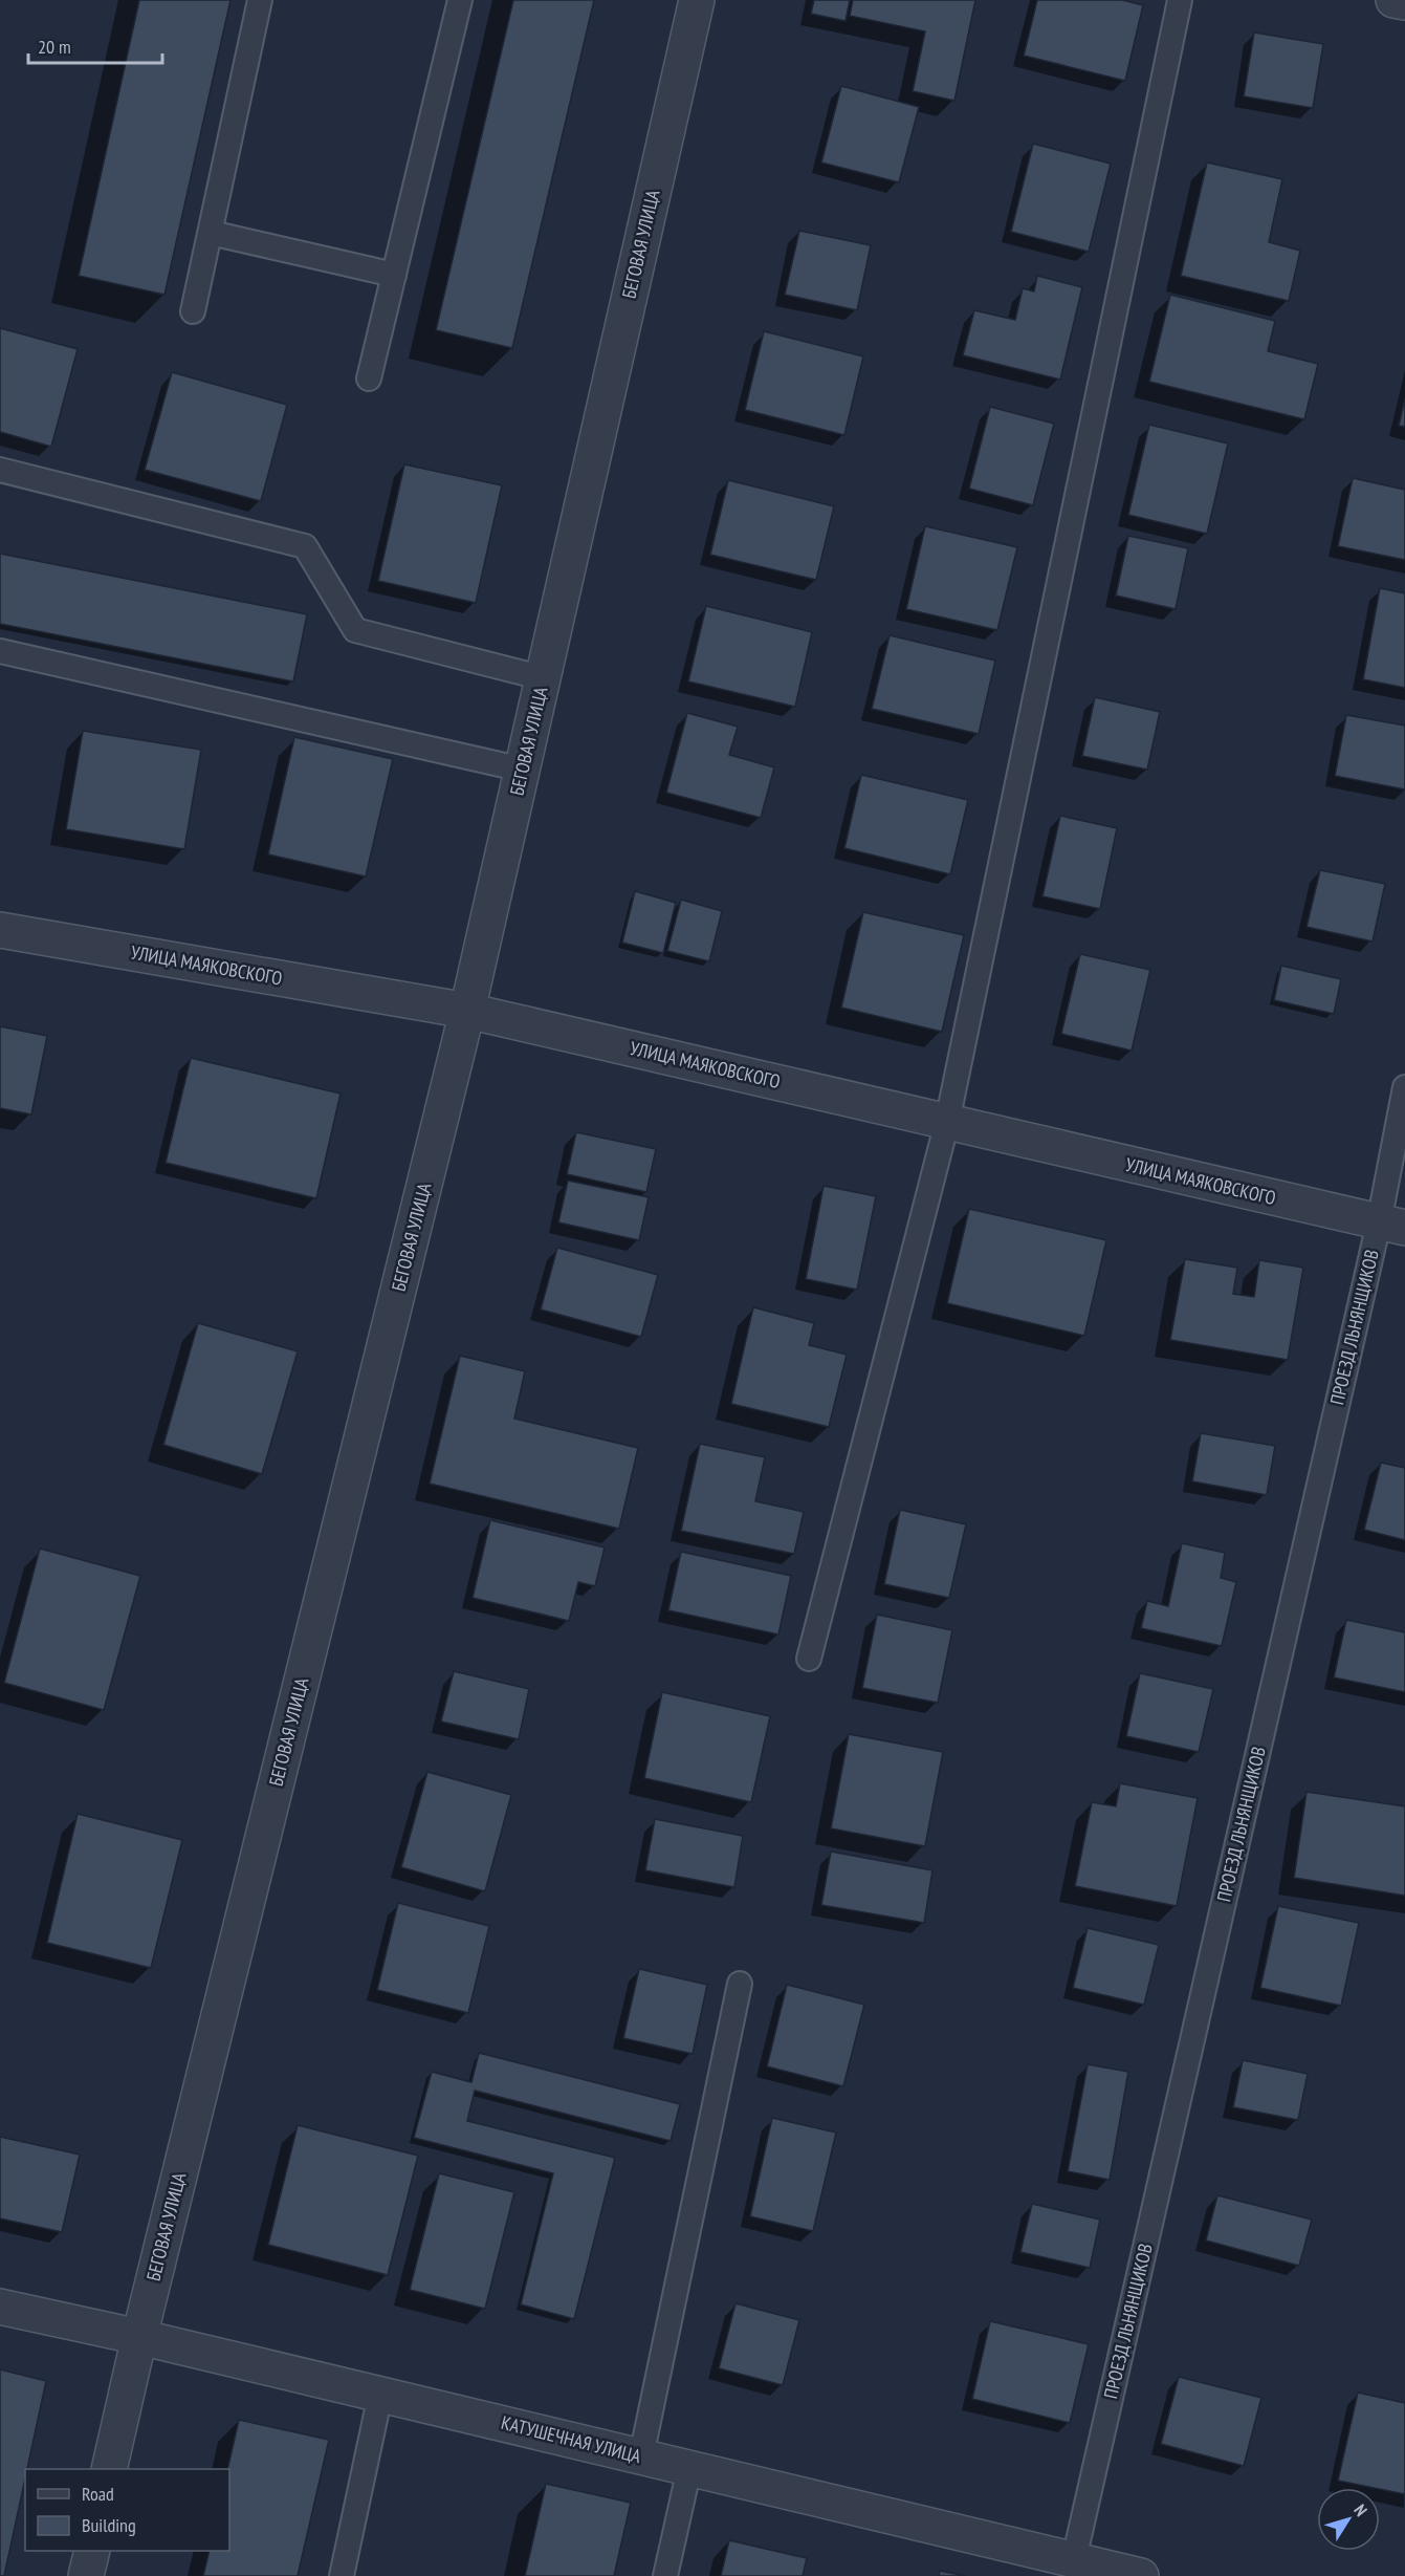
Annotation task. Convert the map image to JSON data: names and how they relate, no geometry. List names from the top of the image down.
{
  "streets": {
    "street": ["БЕГОВАЯ УЛИЦА", "УЛИЦА МАЯКОВСКОГО", "КАТУШЕЧНАЯ УЛИЦА"],
    "lane": ["ПРОЕЗД ЛЬНЯНЩИКОВ"]
  },
  "crossings": [
    ["БЕГОВАЯ УЛИЦА", "УЛИЦА МАЯКОВСКОГО"],
    ["БЕГОВАЯ УЛИЦА", "КАТУШЕЧНАЯ УЛИЦА"],
    ["УЛИЦА МАЯКОВСКОГО", "ПРОЕЗД ЛЬНЯНЩИКОВ"],
    ["ПРОЕЗД ЛЬНЯНЩИКОВ", "КАТУШЕЧНАЯ УЛИЦА"]
  ],
  "legend": ["Road", "Building"],
  "scale_bar": "20 m",
  "north": "top right"
}
